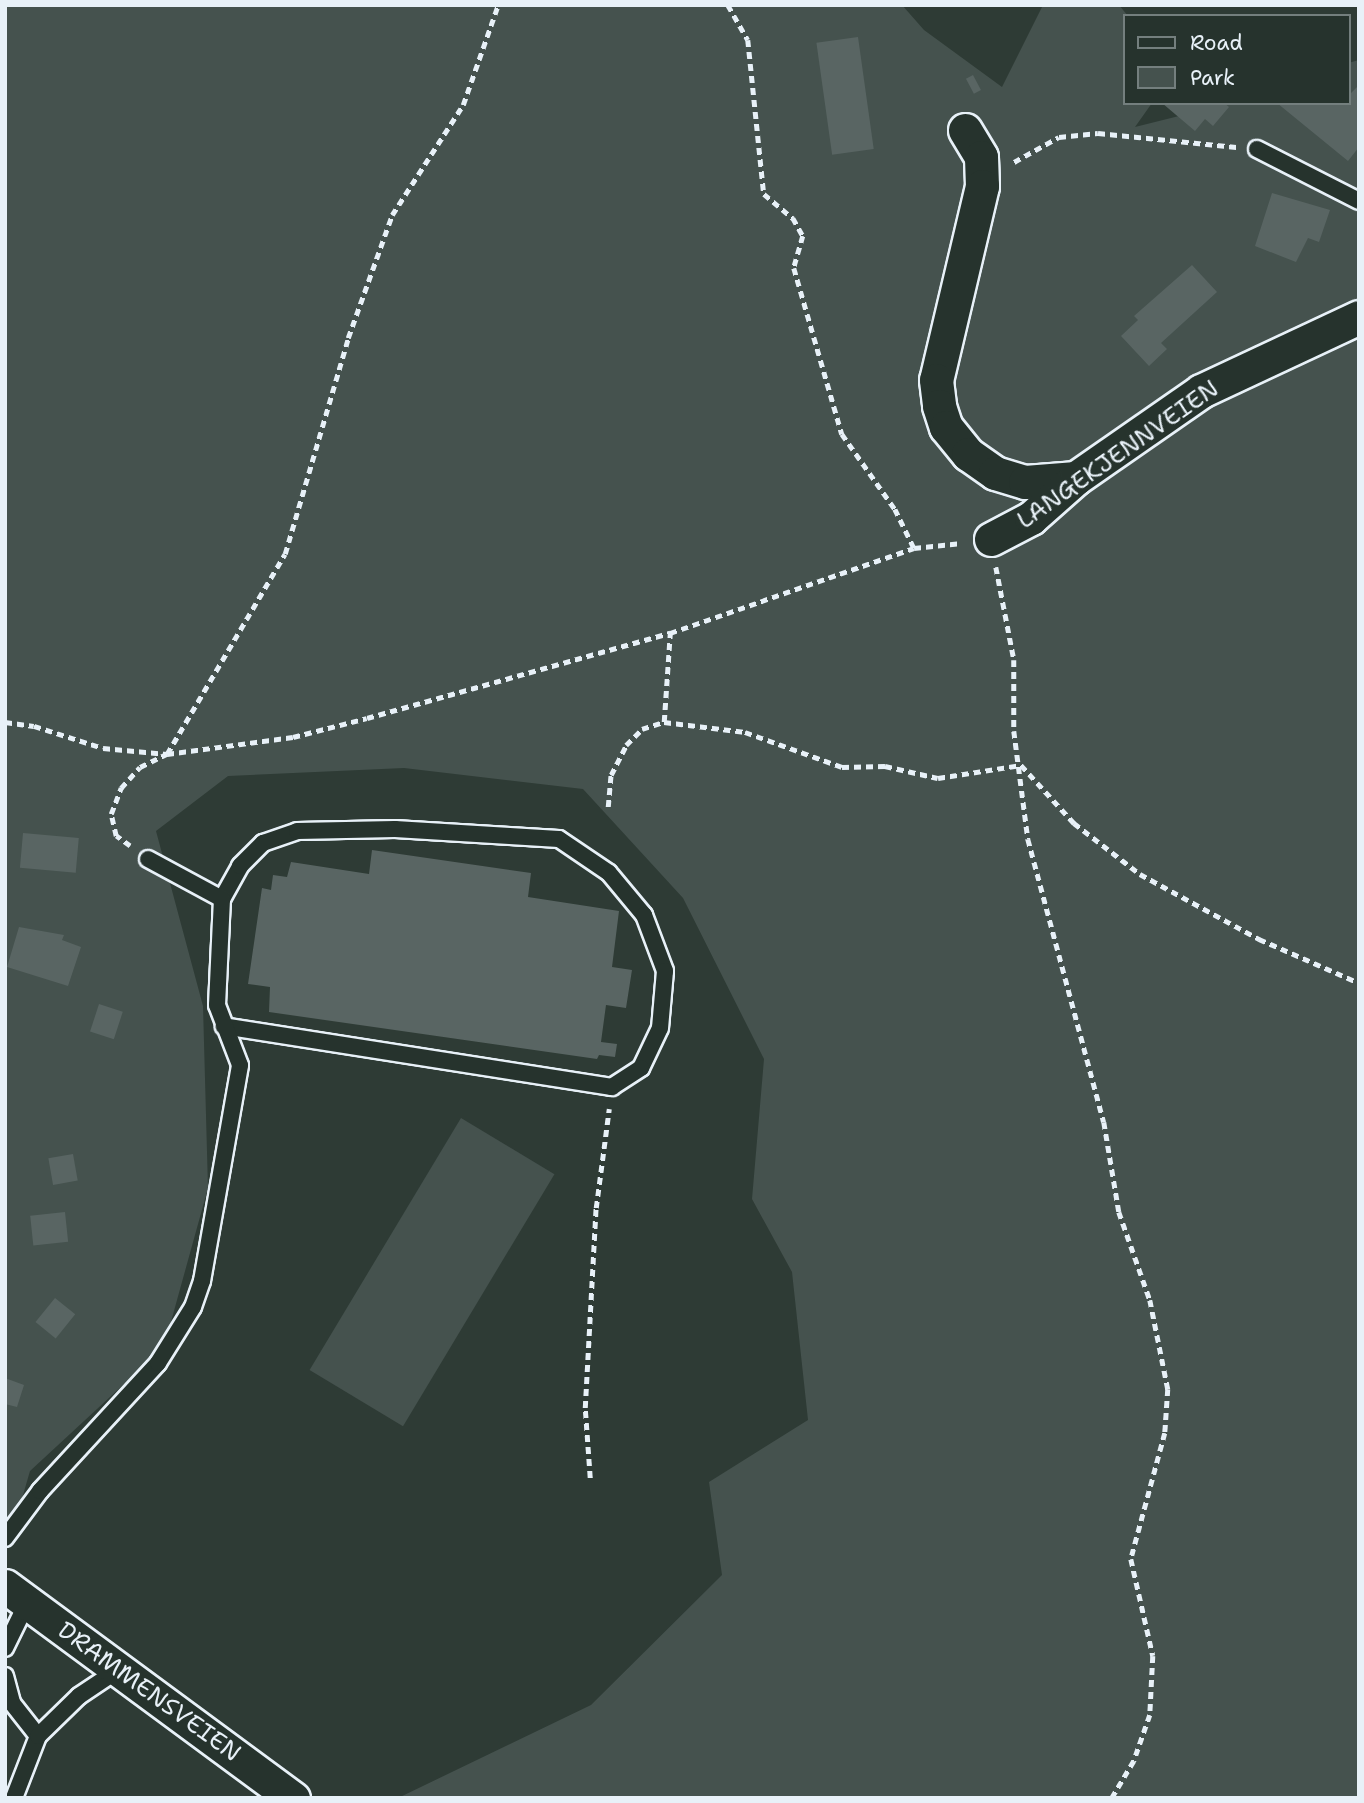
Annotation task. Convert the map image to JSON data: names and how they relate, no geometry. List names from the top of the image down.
{
  "streets": {
    "street": ["LANGEKJENNVEIEN", "DRAMMENSVEIEN"]
  },
  "legend": ["Road", "Park"]
}
